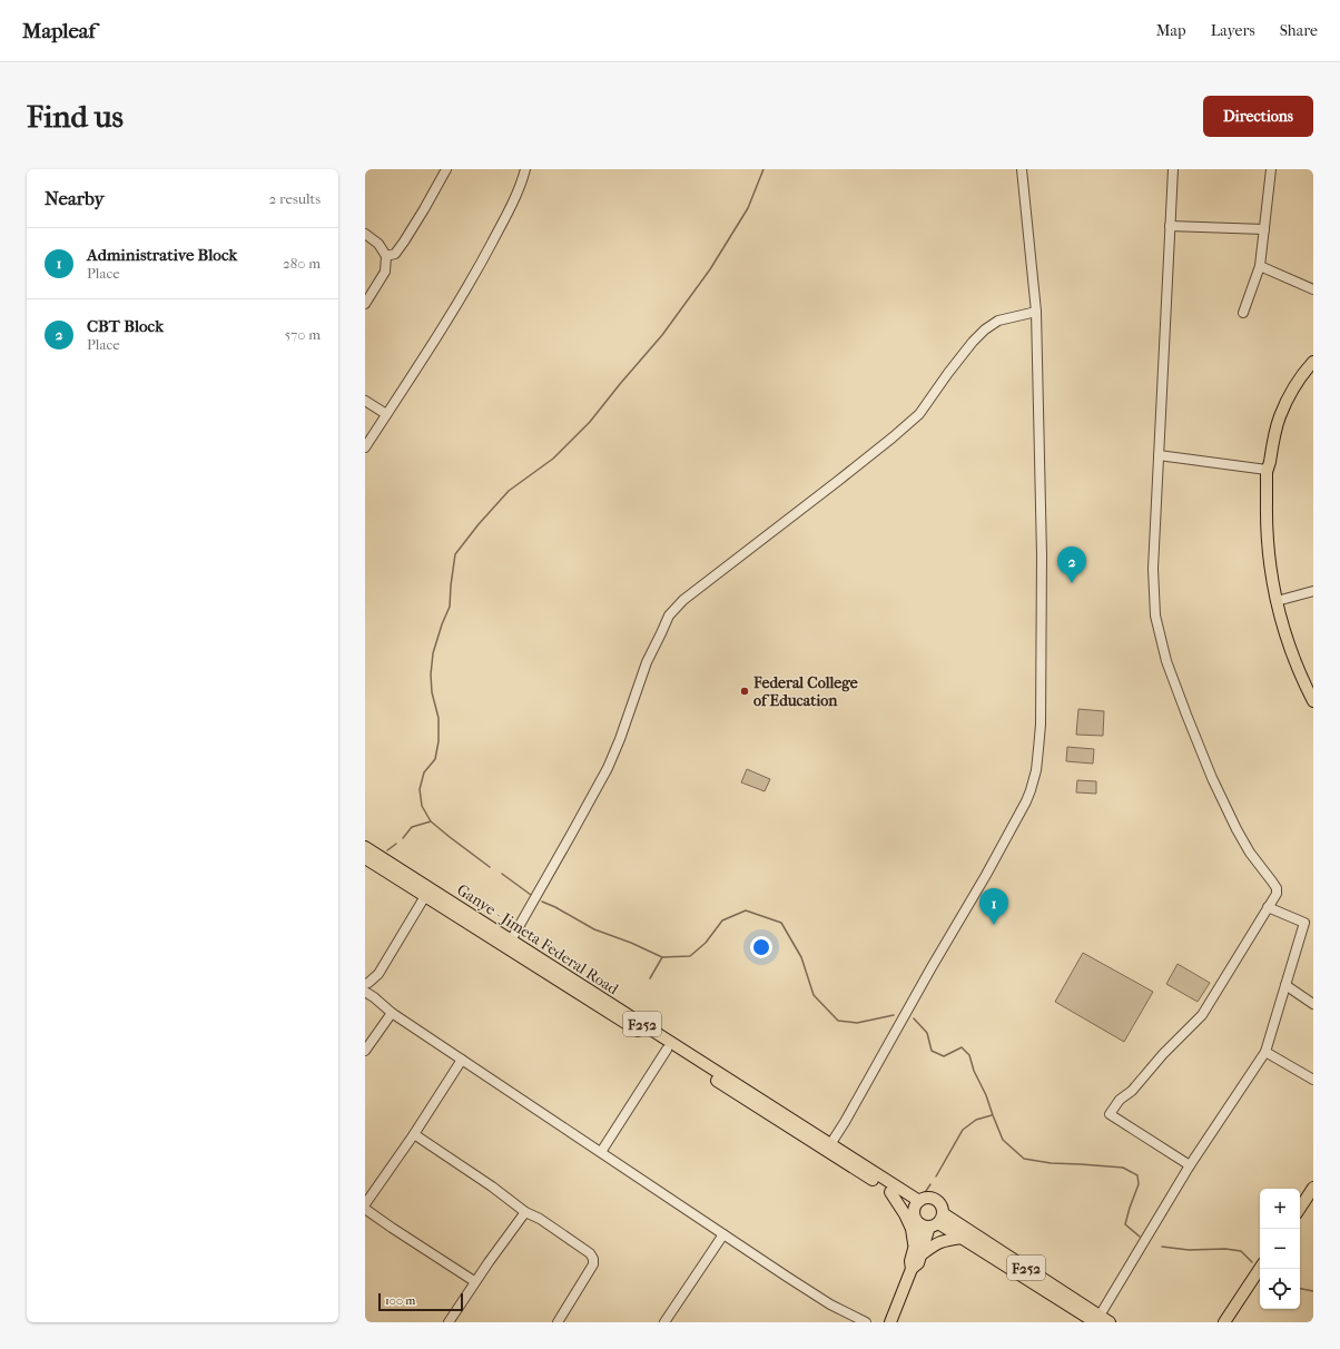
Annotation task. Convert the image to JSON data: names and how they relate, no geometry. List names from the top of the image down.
{
  "streets": {
    "main road": ["Ganye - Jimeta Federal Road", "F252"]
  },
  "places": ["Federal College of Education"],
  "scale_bar": "100 m",
  "page": {
    "header": "Mapleaf",
    "nav": ["Map", "Layers", "Share"],
    "buttons": "Directions",
    "title": "Find us",
    "heading": ["Nearby", "2 results"],
    "list": [
      {
        "mark": "1",
        "name": "Administrative Block",
        "note": "Place",
        "value": "280 m"
      },
      {
        "mark": "2",
        "name": "CBT Block",
        "note": "Place",
        "value": "570 m"
      }
    ],
    "pins": ["2", "1"],
    "map_buttons": ["+", "−"],
    "scale": "100 m"
  }
}
